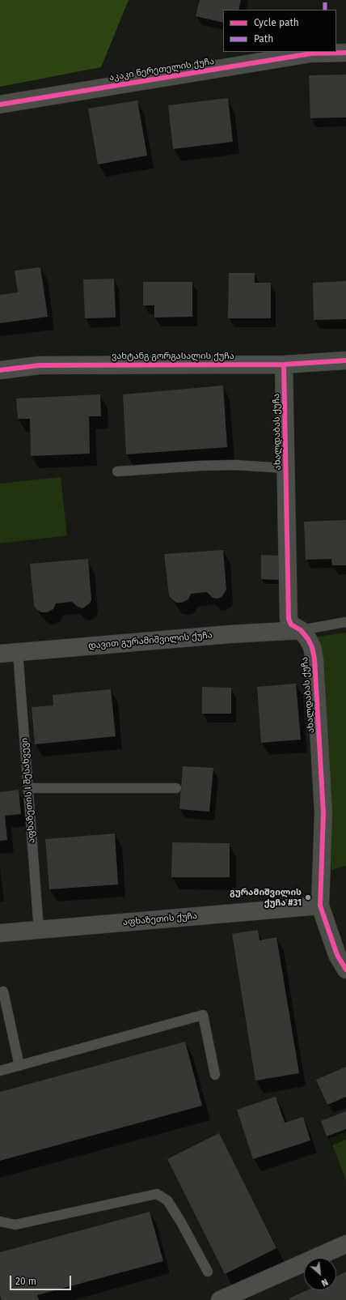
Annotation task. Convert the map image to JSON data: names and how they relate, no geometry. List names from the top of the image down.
{
  "streets": {
    "street": [
      "აკაკი წერეთელის ქუჩა",
      "ვახტანგ გორგასალის ქუჩა",
      "ახალდაბას ქუჩა",
      "დავით გურამიშვილის ქუჩა",
      "აფხაზეთის ქუჩა"
    ],
    "lane": ["აფხაზეთის I შესახვევი"]
  },
  "crossings": [
    ["ვახტანგ გორგასალის ქუჩა", "ახალდაბას ქუჩა"],
    ["ახალდაბას ქუჩა", "დავით გურამიშვილის ქუჩა"],
    ["ახალდაბას ქუჩა", "აფხაზეთის ქუჩა"],
    ["დავით გურამიშვილის ქუჩა", "აფხაზეთის I შესახვევი"],
    ["აფხაზეთის I შესახვევი", "აფხაზეთის ქუჩა"]
  ],
  "places": ["გურამიშვილის ქუჩა #31"],
  "legend": ["Cycle path", "Path"],
  "scale_bar": "20 m",
  "north": "bottom right"
}
